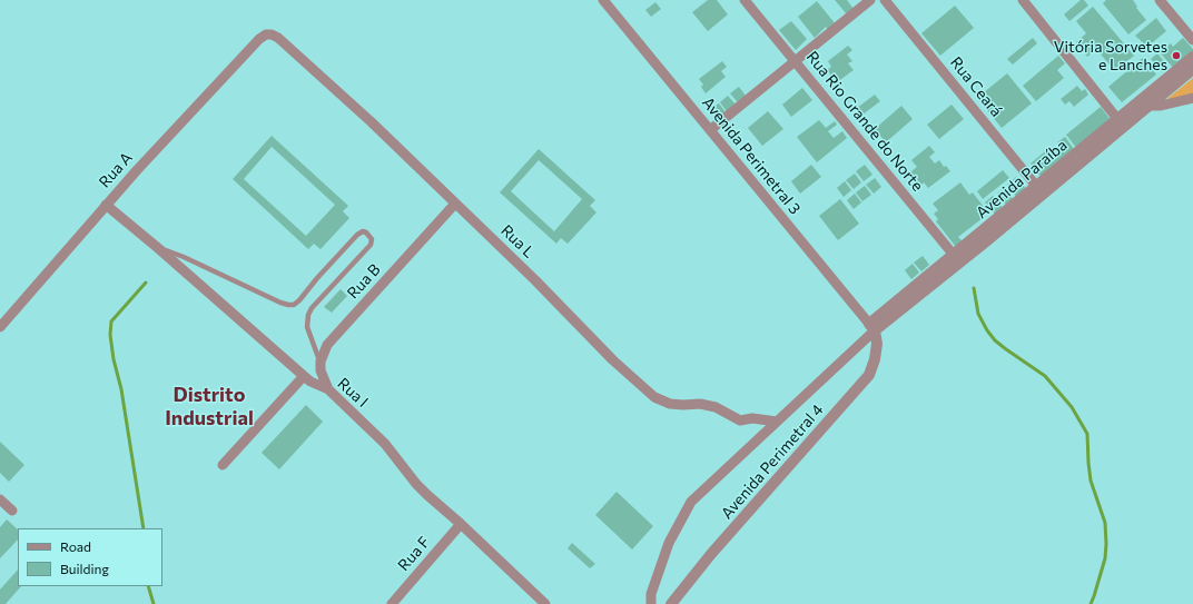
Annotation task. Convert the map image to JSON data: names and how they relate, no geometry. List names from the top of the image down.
{
  "streets": {
    "street": [
      "Rua Ceará",
      "Rua Rio Grande do Norte",
      "Avenida Perimetral 3",
      "Rua A",
      "Avenida Paraíba",
      "Rua L",
      "Rua B",
      "Rua I",
      "Avenida Perimetral 4",
      "Rua F"
    ]
  },
  "crossings": [
    ["Rua Ceará", "Avenida Paraíba"],
    ["Rua Rio Grande do Norte", "Avenida Paraíba"],
    ["Avenida Perimetral 3", "Avenida Paraíba"],
    ["Avenida Perimetral 3", "Avenida Perimetral 4"],
    ["Rua A", "Rua L"],
    ["Rua A", "Rua I"],
    ["Avenida Paraíba", "Avenida Perimetral 4"],
    ["Rua L", "Rua B"],
    ["Rua I", "Rua F"]
  ],
  "districts": ["Distrito Industrial"],
  "places": ["Vitória Sorvetes e Lanches"],
  "legend": ["Road", "Building"]
}
